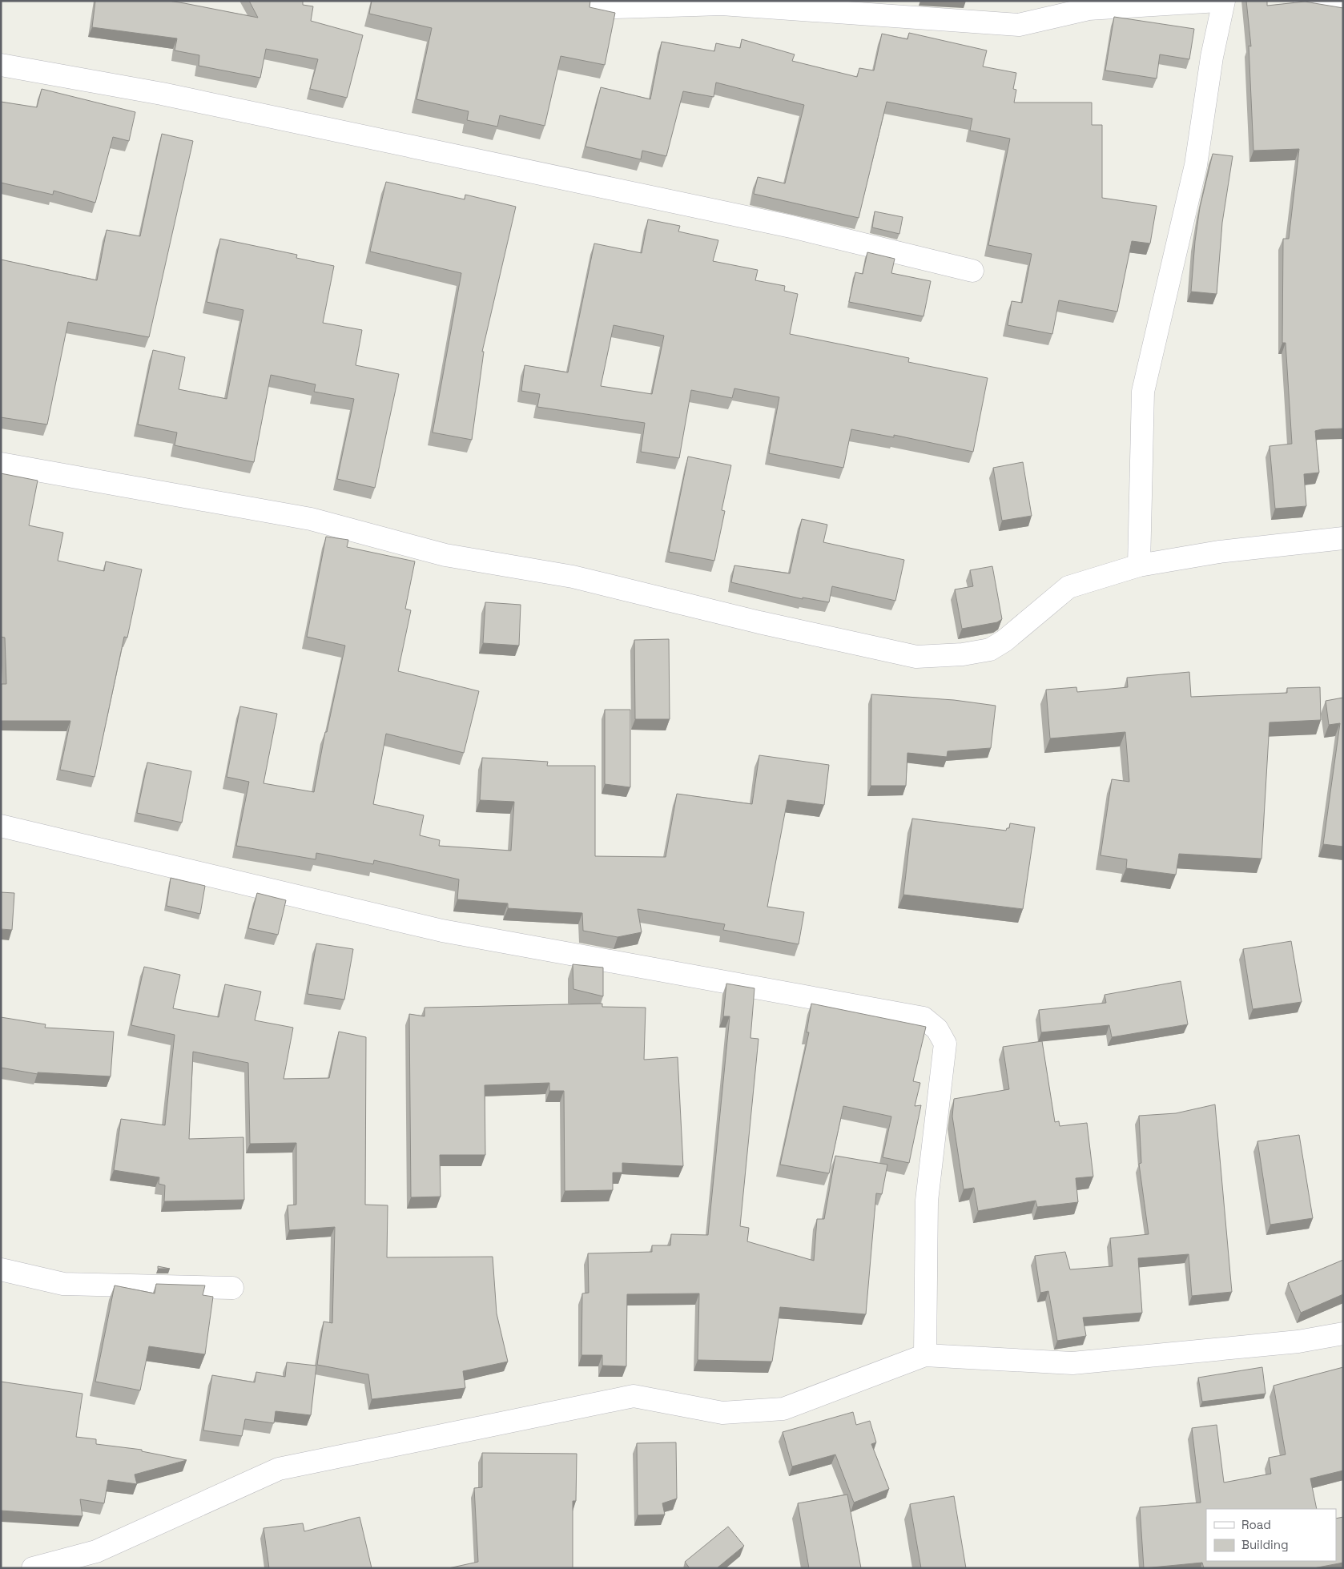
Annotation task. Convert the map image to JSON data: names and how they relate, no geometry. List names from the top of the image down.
{
  "legend": ["Road", "Building"]
}
